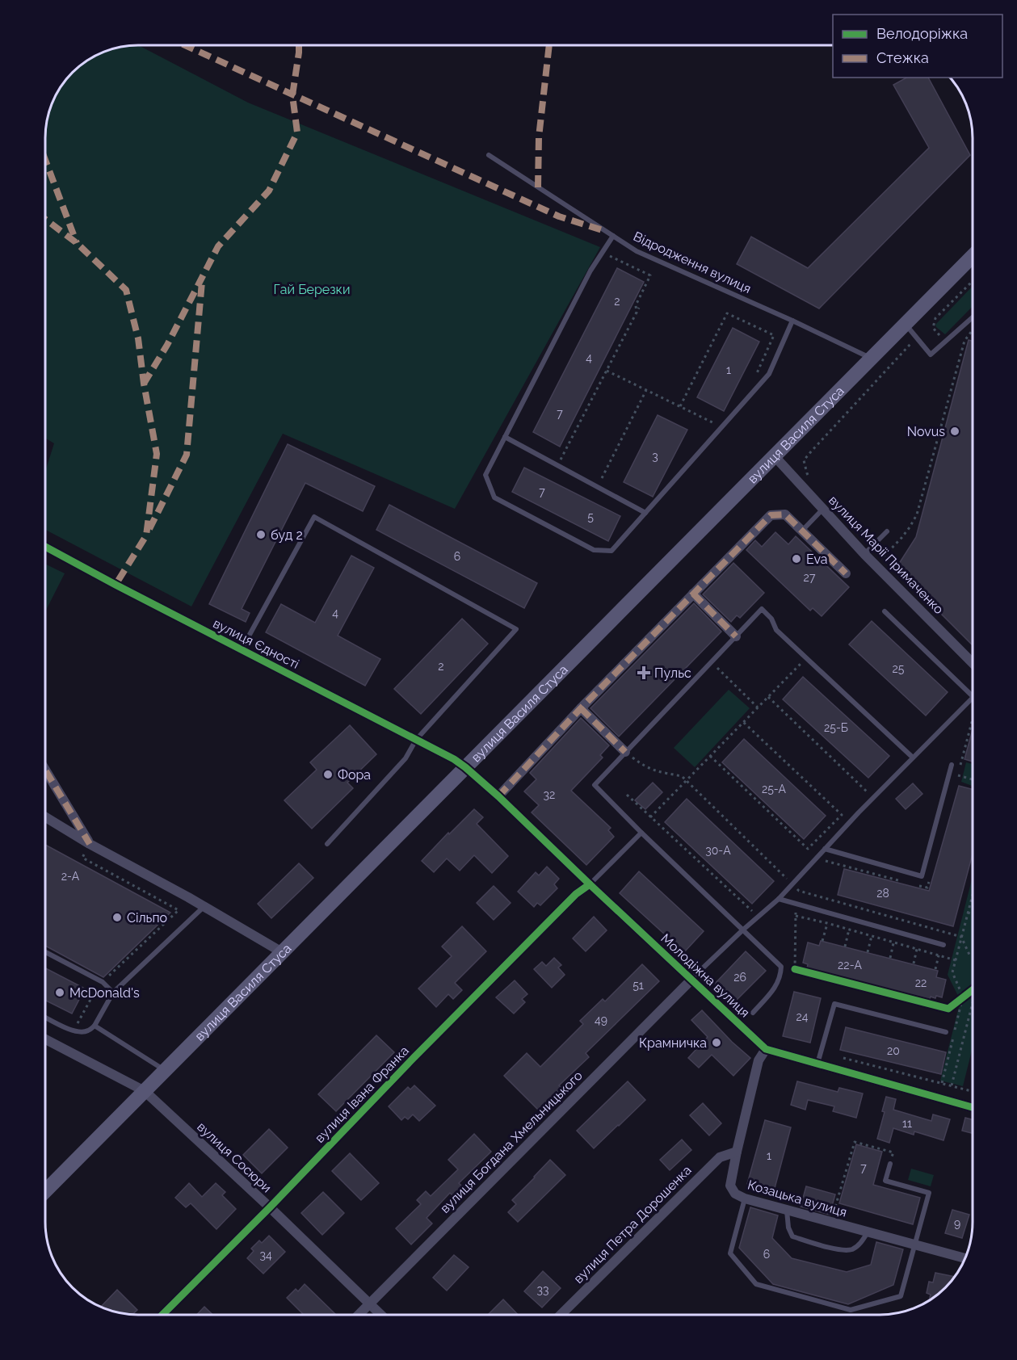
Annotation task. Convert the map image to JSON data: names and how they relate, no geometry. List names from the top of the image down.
{
  "streets": {
    "main road": ["вулиця Василя Стуса"],
    "street": [
      "вулиця Марії Примаченко",
      "вулиця Єдності",
      "Молодіжна вулиця",
      "вулиця Івана Франка",
      "вулиця Богдана Хмельницького",
      "вулиця Сосюри",
      "Козацька вулиця",
      "вулиця Петра Дорошенка"
    ],
    "lane": ["Відродження вулиця"]
  },
  "crossings": [
    ["Відродження вулиця", "вулиця Василя Стуса"],
    ["вулиця Василя Стуса", "вулиця Марії Примаченко"],
    ["вулиця Василя Стуса", "вулиця Єдності"],
    ["вулиця Василя Стуса", "Молодіжна вулиця"],
    ["вулиця Василя Стуса", "вулиця Сосюри"],
    ["вулиця Єдності", "Молодіжна вулиця"],
    ["Молодіжна вулиця", "вулиця Івана Франка"],
    ["Молодіжна вулиця", "вулиця Богдана Хмельницького"],
    ["Молодіжна вулиця", "Козацька вулиця"],
    ["вулиця Івана Франка", "вулиця Сосюри"],
    ["вулиця Богдана Хмельницького", "вулиця Сосюри"],
    ["Козацька вулиця", "вулиця Петра Дорошенка"]
  ],
  "parks": ["Гай Березки"],
  "places": {
    "other": [
      "Novus",
      "буд 2",
      "Eva",
      "Фора",
      "Сільпо",
      "McDonald's",
      "Крамничка"
    ],
    "health": ["Пульс"]
  },
  "house_numbers": [
    "2",
    "4",
    "1",
    "7",
    "3",
    "7",
    "5",
    "6",
    "27",
    "4",
    "2",
    "25",
    "25-Б",
    "25-А",
    "32",
    "30-А",
    "2-А",
    "28",
    "22-А",
    "26",
    "22",
    "51",
    "24",
    "49",
    "20",
    "11",
    "1",
    "7",
    "9",
    "6",
    "34",
    "33"
  ],
  "legend": ["Велодоріжка", "Стежка"]
}
